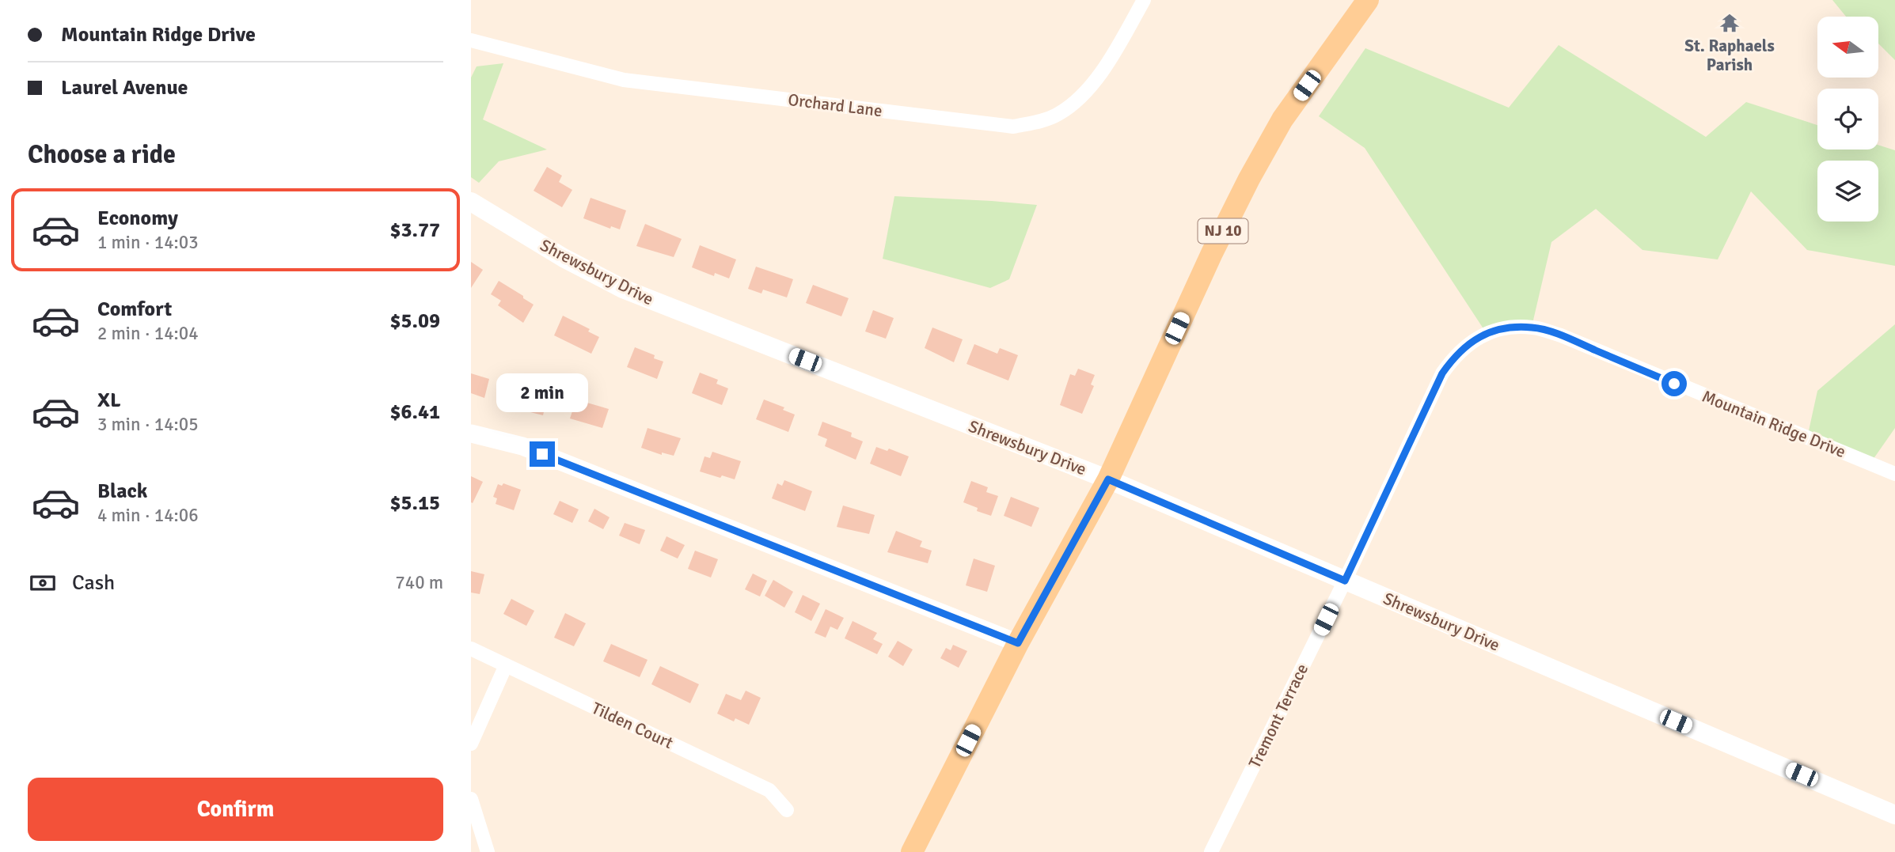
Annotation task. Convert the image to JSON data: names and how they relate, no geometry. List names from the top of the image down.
{
  "streets": {
    "main road": ["NJ 10", "Shrewsbury Drive"],
    "street": [
      "Orchard Lane",
      "Mountain Ridge Drive",
      "Tremont Terrace",
      "Tilden Court"
    ]
  },
  "crossings": [
    ["NJ 10", "Shrewsbury Drive"],
    ["Shrewsbury Drive", "Mountain Ridge Drive"],
    ["Shrewsbury Drive", "Tremont Terrace"],
    ["Mountain Ridge Drive", "Tremont Terrace"]
  ],
  "places": {
    "temple": ["St. Raphaels Parish"]
  },
  "north": "left",
  "page": {
    "banner": ["Mountain Ridge Drive", "Laurel Avenue"],
    "heading": "Choose a ride",
    "list": [
      {
        "name": "Economy",
        "note": "1 min · 14:03",
        "value": "$3.77"
      },
      {
        "name": "Comfort",
        "note": "2 min · 14:04",
        "value": "$5.09"
      },
      {
        "name": "XL",
        "note": "3 min · 14:05",
        "value": "$6.41"
      },
      {
        "name": "Black",
        "note": "4 min · 14:06",
        "value": "$5.15"
      }
    ],
    "bubble": "2 min",
    "pay": ["Cash", "740 m"],
    "buttons": "Confirm"
  }
}
